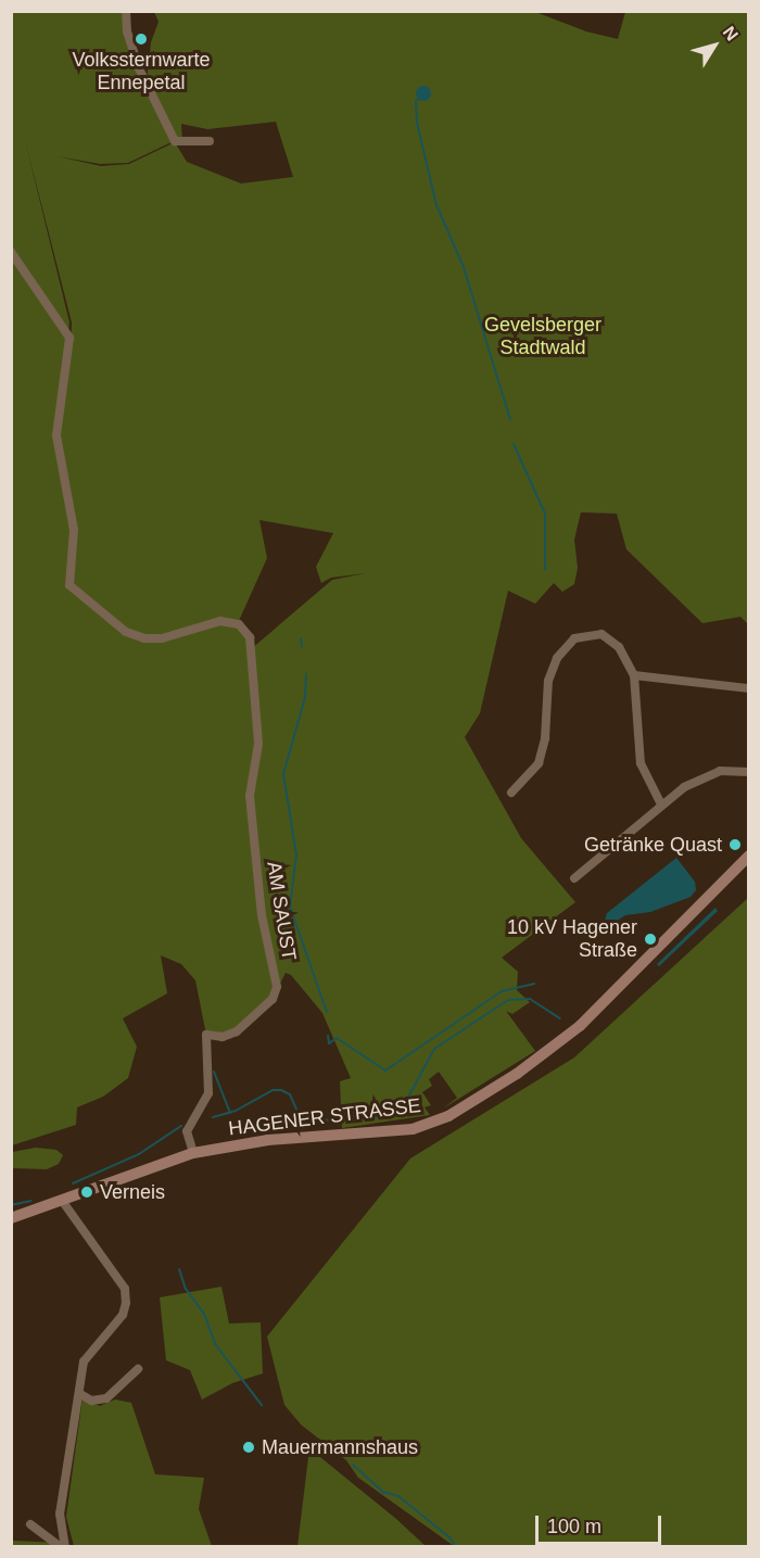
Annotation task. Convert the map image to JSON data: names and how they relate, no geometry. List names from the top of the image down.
{
  "streets": {
    "main road": ["HAGENER STRASSE"],
    "street": ["AM SAUST"]
  },
  "crossings": [
    ["AM SAUST", "HAGENER STRASSE"]
  ],
  "parks": ["Gevelsberger Stadtwald"],
  "places": [
    "Volkssternwarte Ennepetal",
    "Getränke Quast",
    "10 kV Hagener Straße",
    "Verneis",
    "Mauermannshaus"
  ],
  "scale_bar": "100 m",
  "north": "top right"
}
